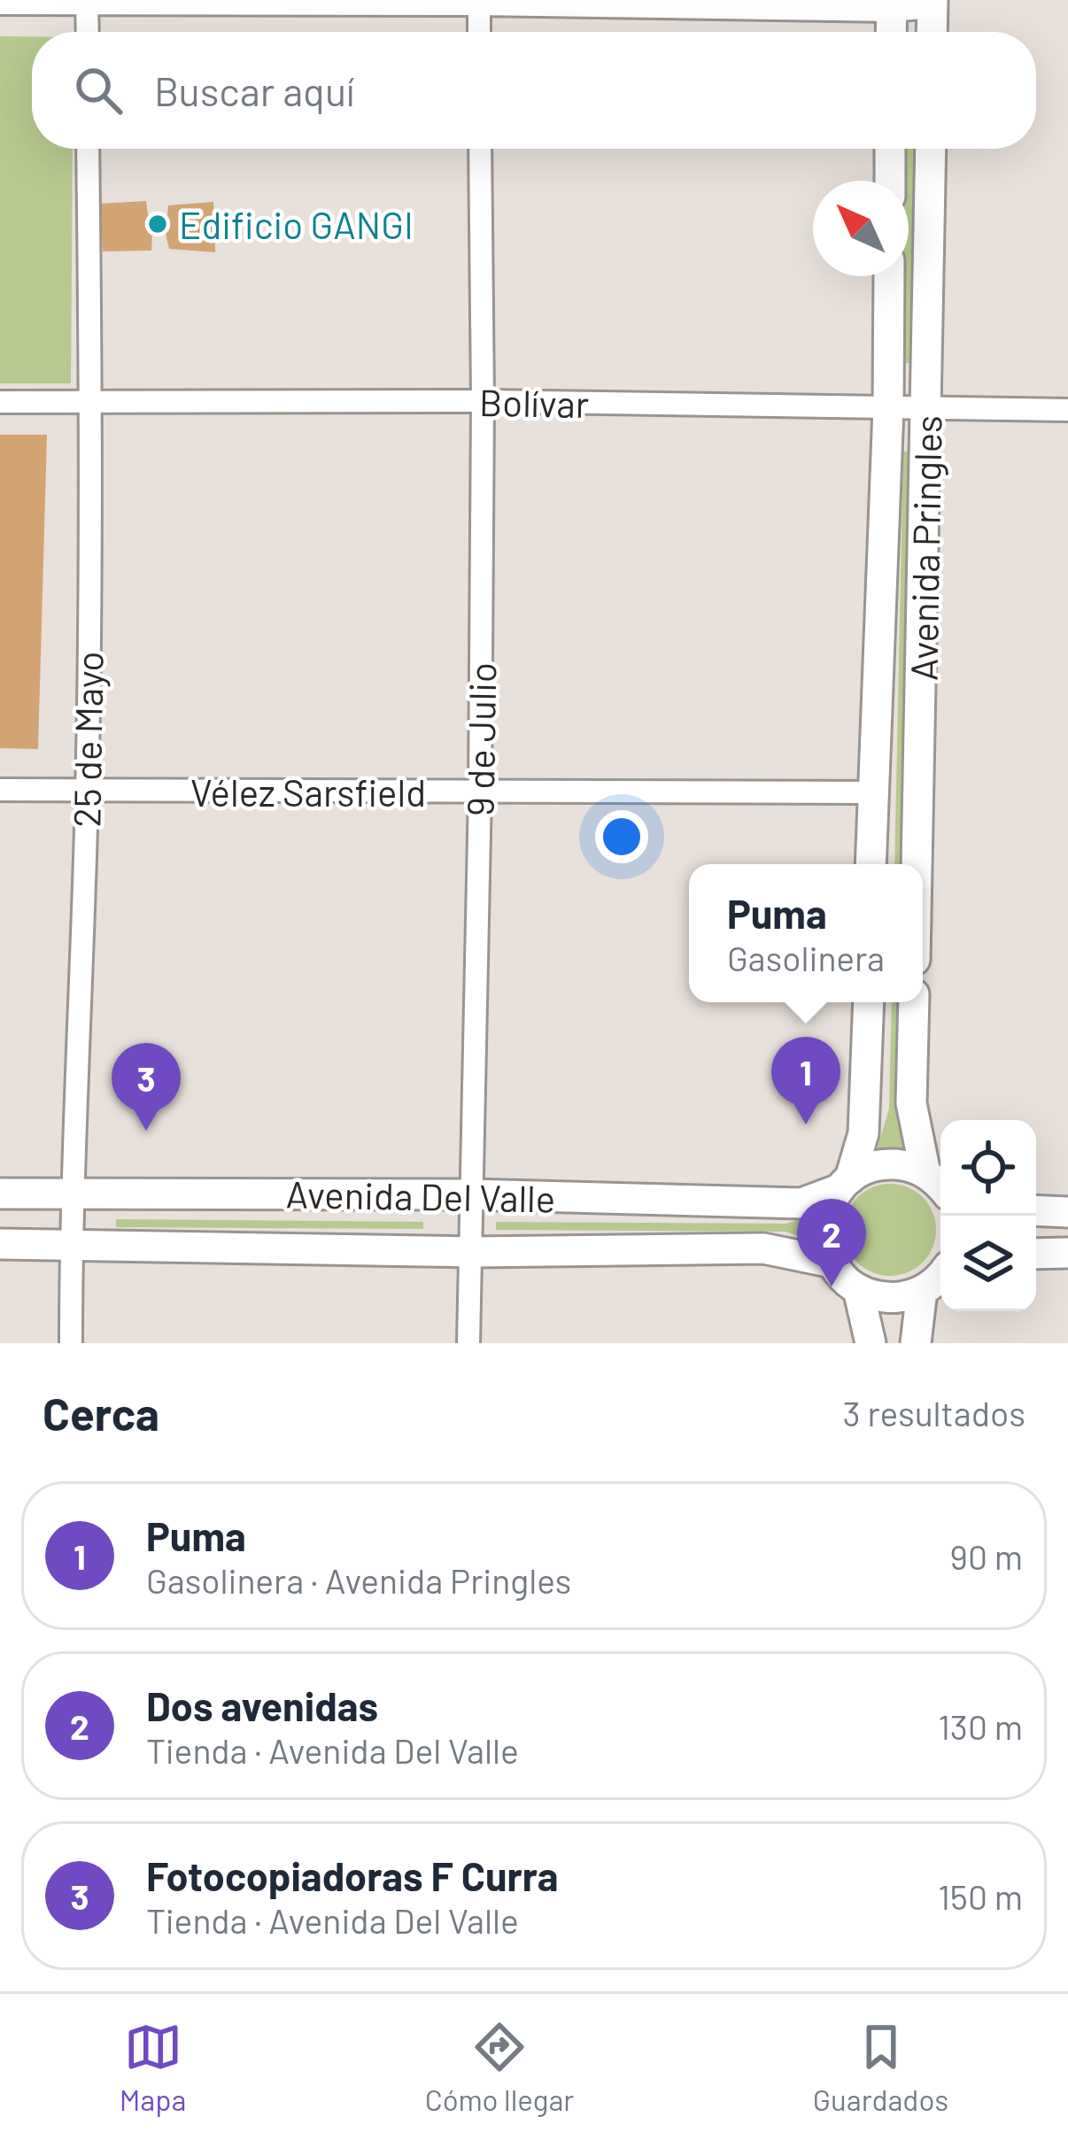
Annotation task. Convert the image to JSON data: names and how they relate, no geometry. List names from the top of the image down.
{
  "streets": {
    "main road": ["Avenida Pringles", "Avenida Del Valle"],
    "street": [
      "Bolívar",
      "25 de Mayo",
      "9 de Julio",
      "Vélez Sarsfield"
    ]
  },
  "crossings": [
    ["Bolívar", "Avenida Pringles"],
    ["Bolívar", "25 de Mayo"],
    ["Bolívar", "9 de Julio"],
    ["Avenida Pringles", "Vélez Sarsfield"],
    ["25 de Mayo", "Vélez Sarsfield"],
    ["25 de Mayo", "Avenida Del Valle"],
    ["9 de Julio", "Vélez Sarsfield"],
    ["9 de Julio", "Avenida Del Valle"]
  ],
  "places": ["Edificio GANGI"],
  "north": "top left",
  "page": {
    "search": "Buscar aquí",
    "popup": ["Puma", "Gasolinera"],
    "pins": ["1", "3", "2"],
    "heading": ["Cerca", "3 resultados"],
    "list": [
      {
        "mark": "1",
        "name": "Puma",
        "note": "Gasolinera · Avenida Pringles",
        "value": "90 m"
      },
      {
        "mark": "2",
        "name": "Dos avenidas",
        "note": "Tienda · Avenida Del Valle",
        "value": "130 m"
      },
      {
        "mark": "3",
        "name": "Fotocopiadoras F Curra",
        "note": "Tienda · Avenida Del Valle",
        "value": "150 m"
      }
    ],
    "nav": ["Mapa", "Cómo llegar", "Guardados"]
  }
}
